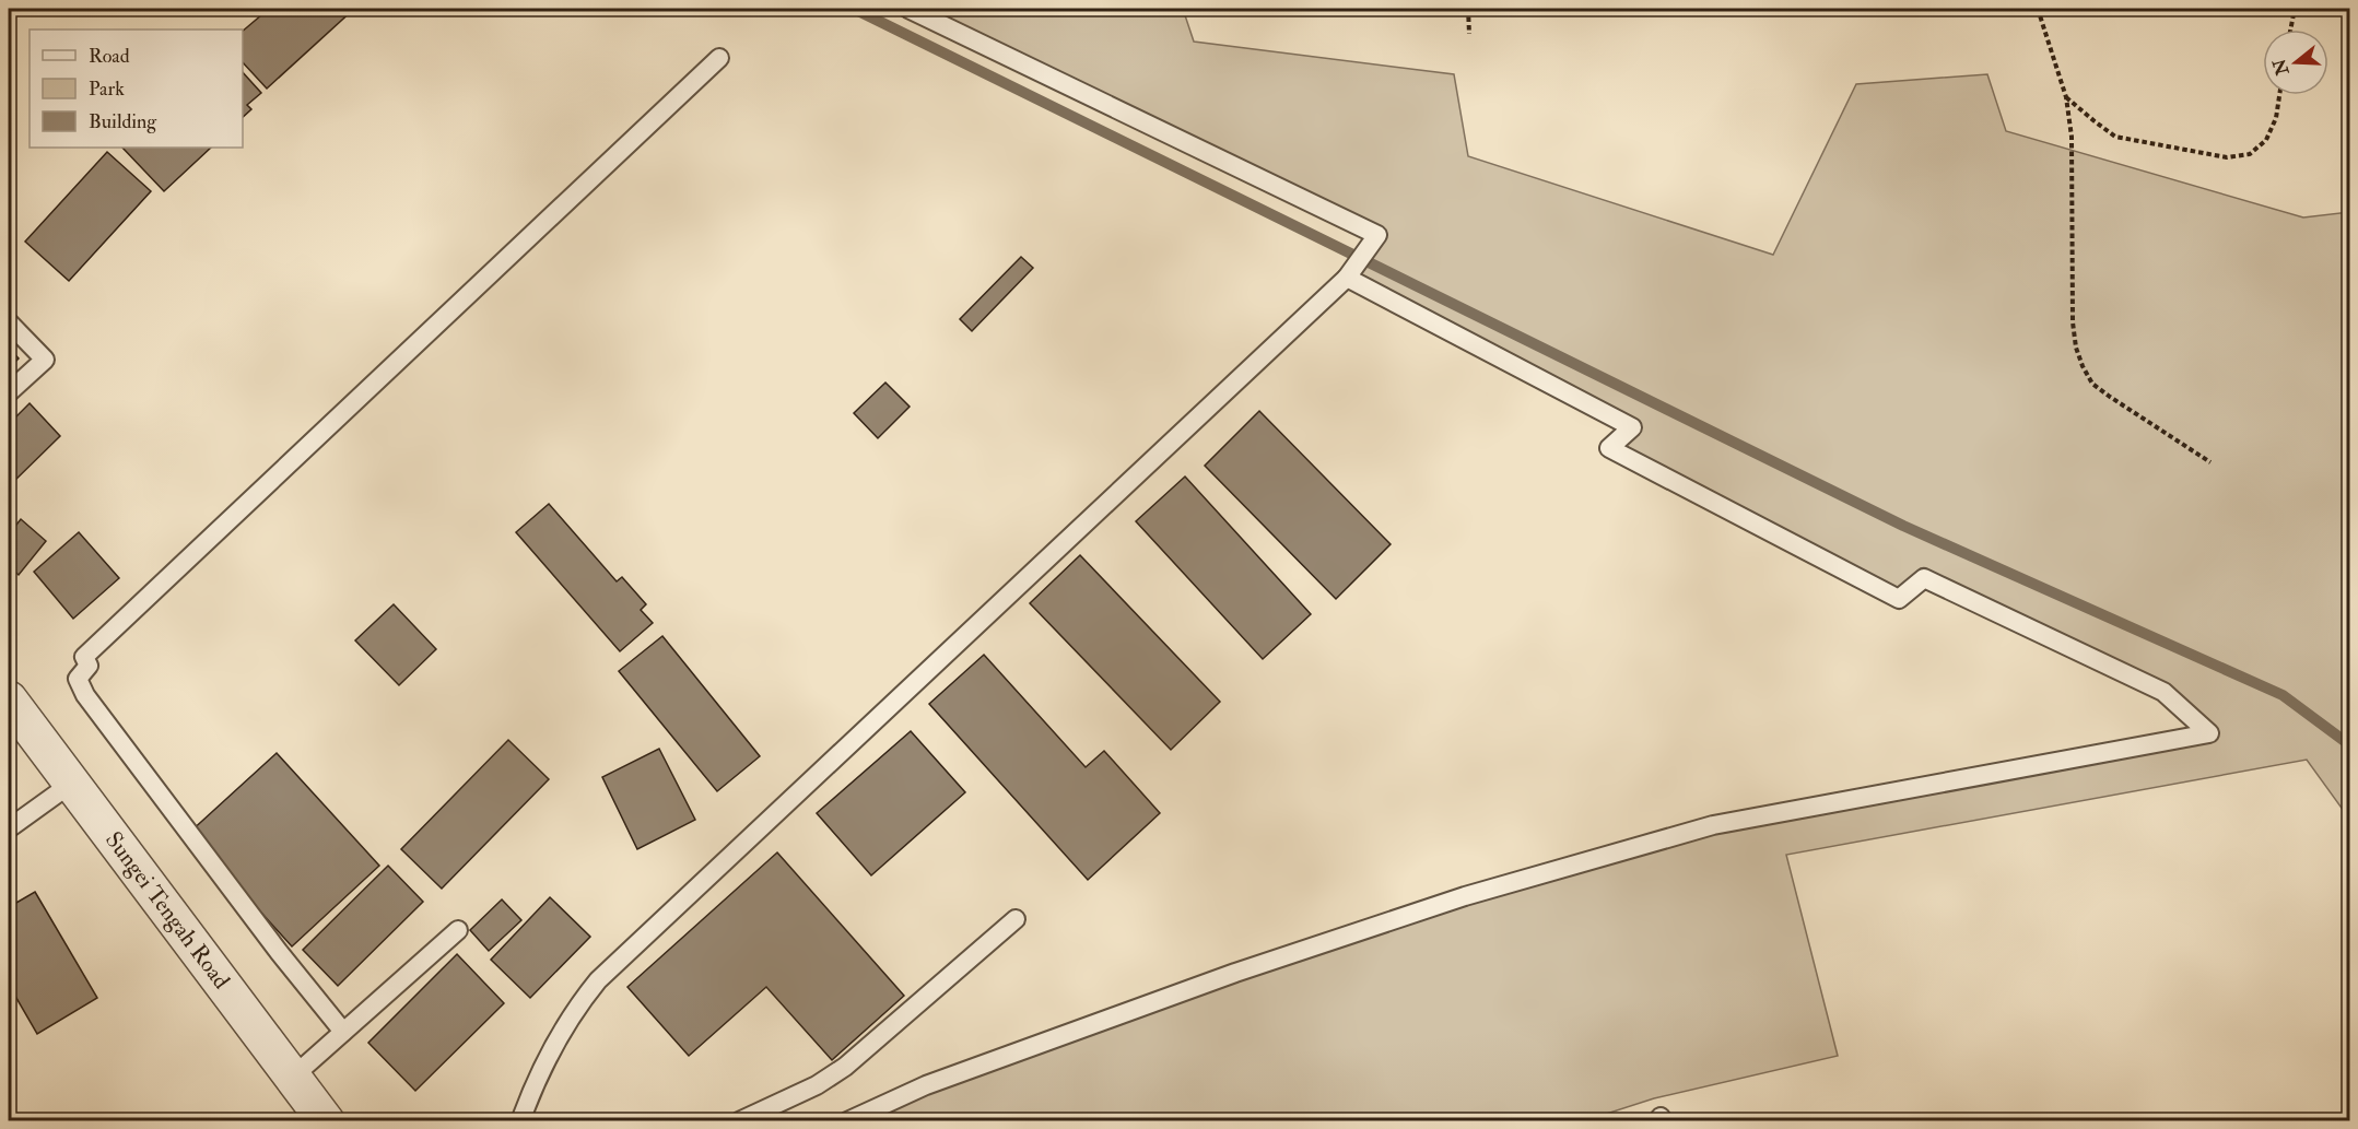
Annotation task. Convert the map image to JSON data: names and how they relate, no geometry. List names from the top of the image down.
{
  "streets": {
    "street": ["Sungei Tengah Road"]
  },
  "legend": ["Road", "Park", "Building"],
  "north": "left"
}
